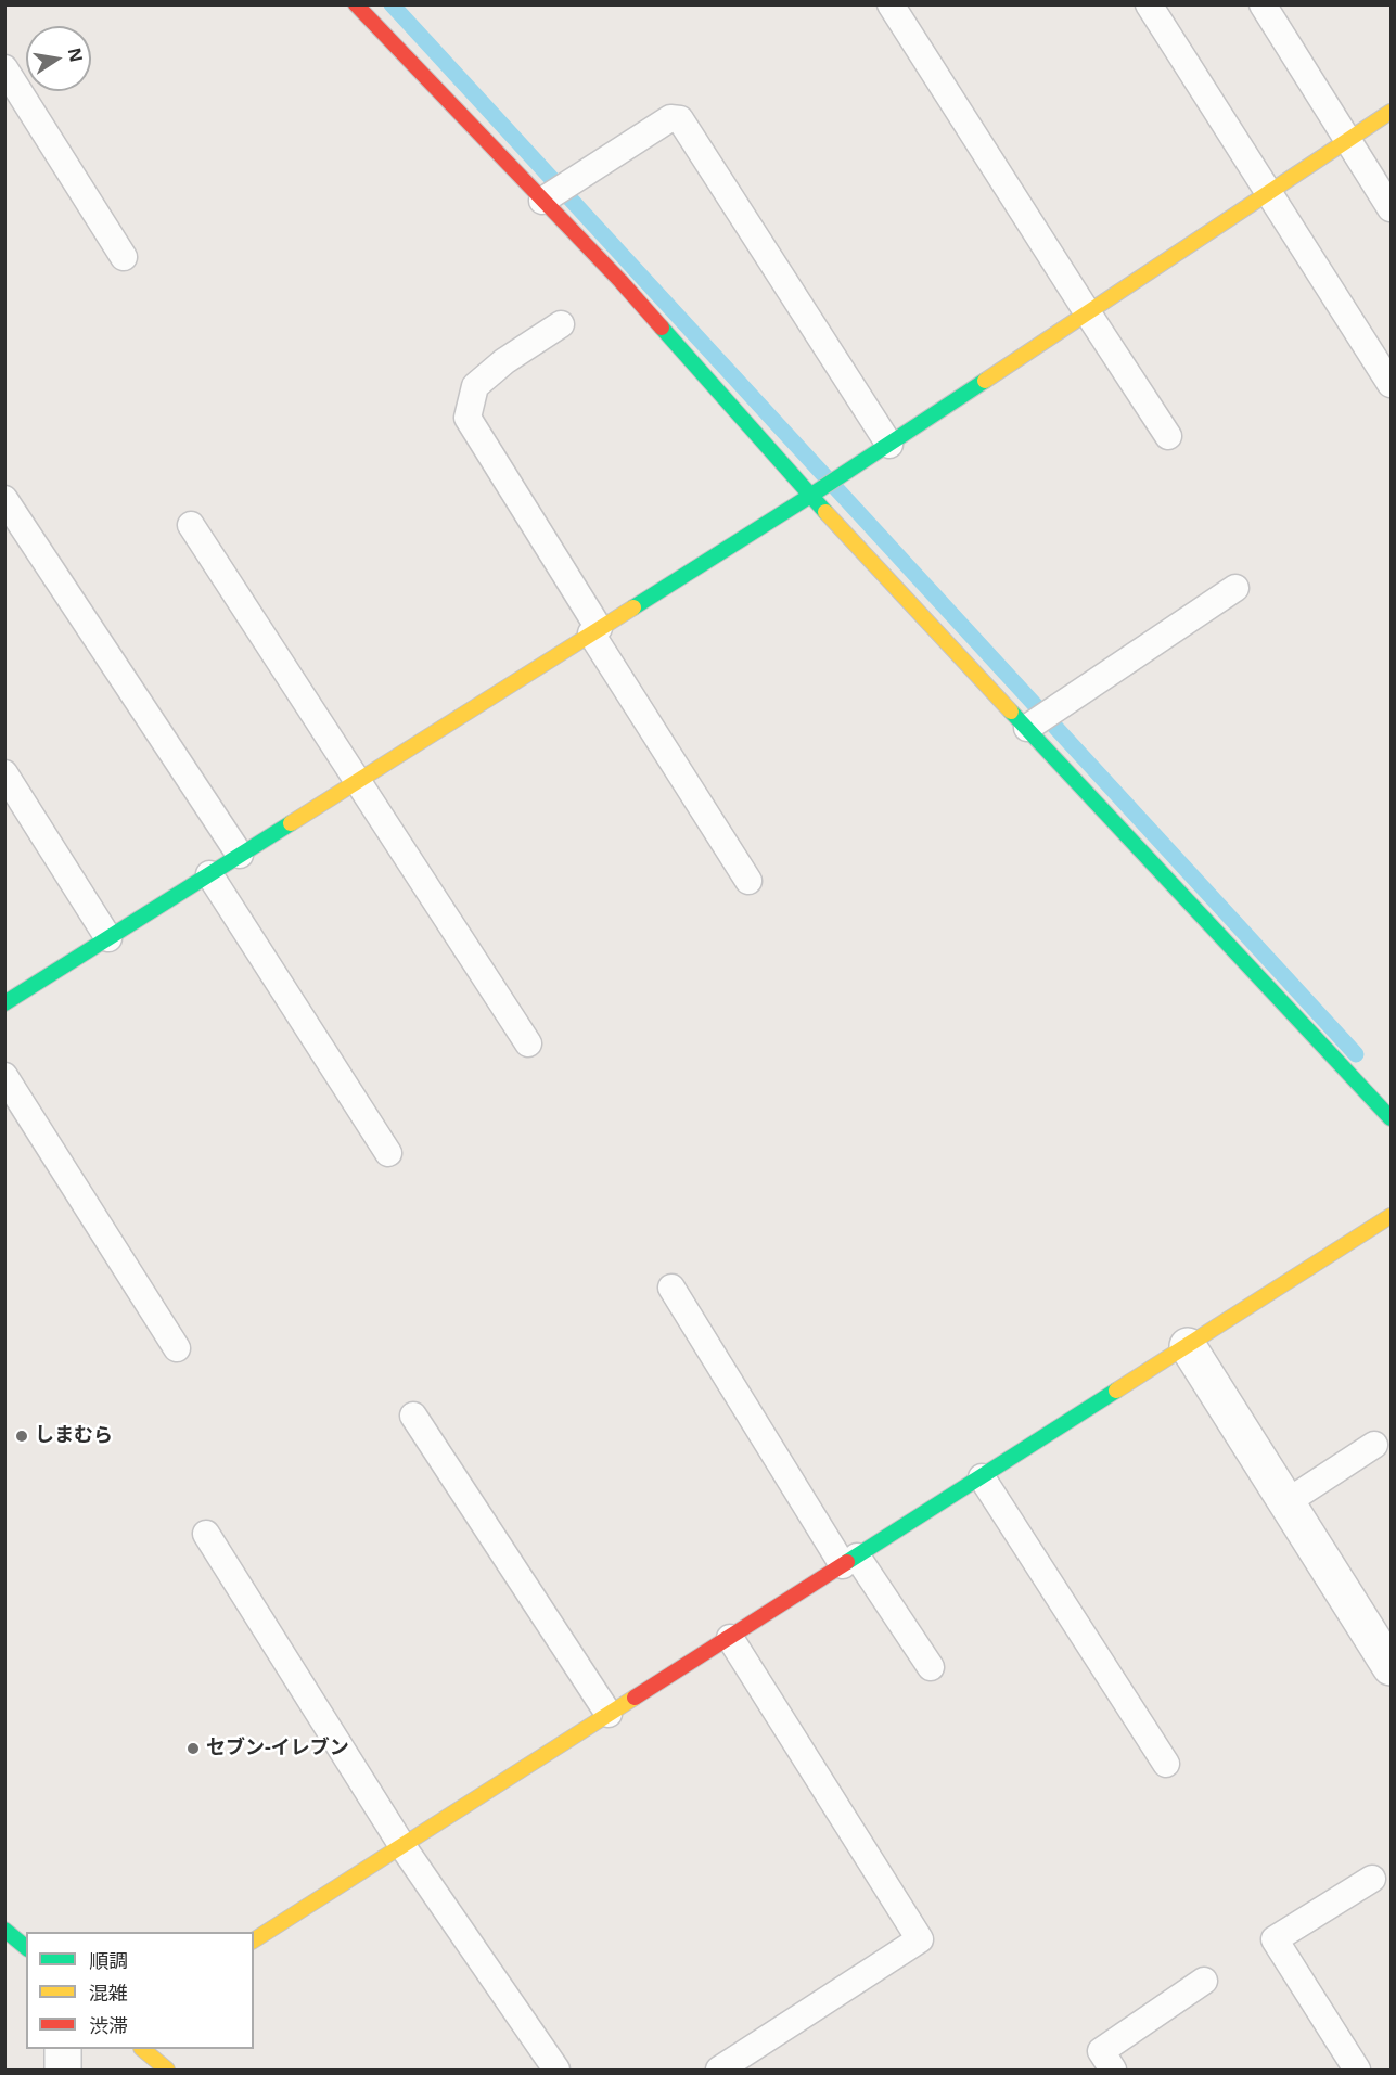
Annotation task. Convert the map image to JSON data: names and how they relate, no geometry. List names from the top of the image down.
{
  "places": ["しまむら", "セブン-イレブン"],
  "legend": ["順調", "混雑", "渋滞"],
  "north": "right"
}
